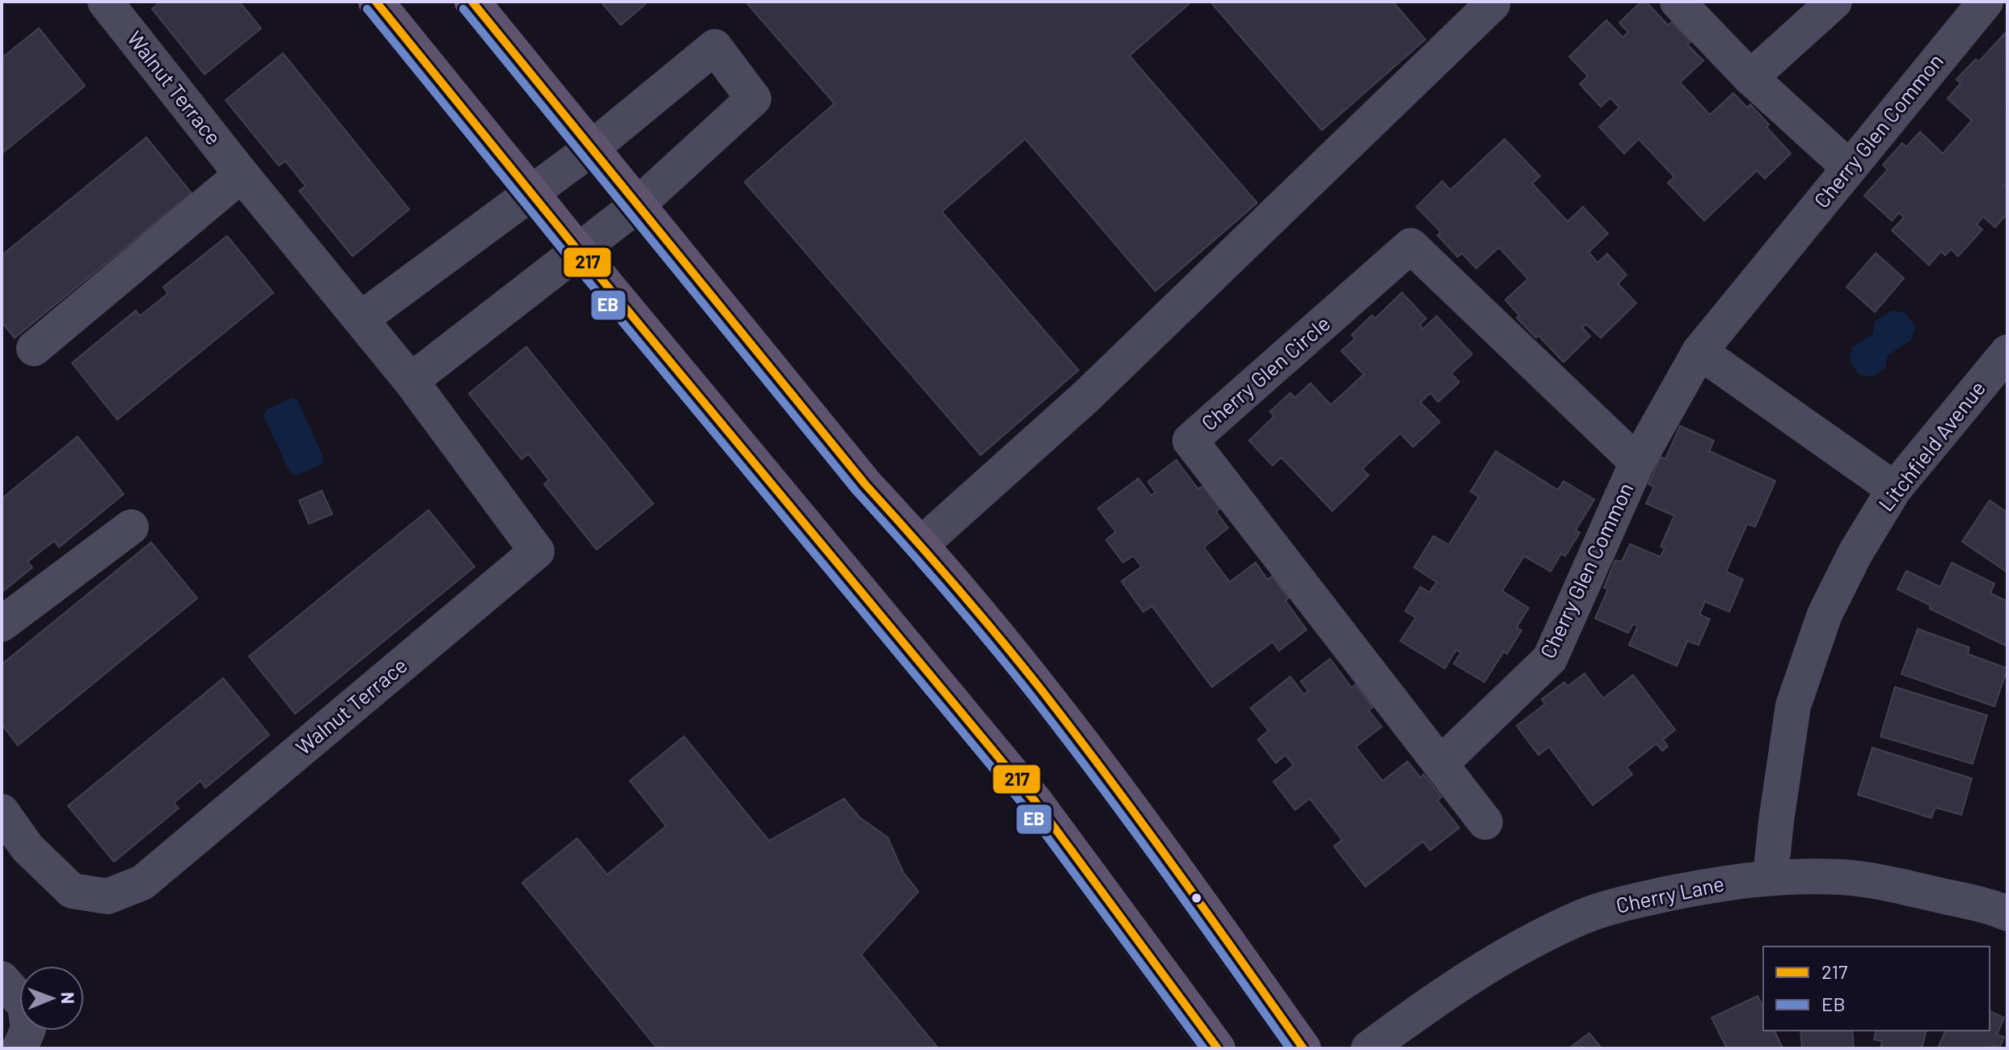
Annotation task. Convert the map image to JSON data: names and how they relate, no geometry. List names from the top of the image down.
{
  "streets": {
    "street": [
      "Walnut Terrace",
      "Cherry Glen Common",
      "Cherry Glen Circle",
      "Litchfield Avenue",
      "Cherry Lane"
    ]
  },
  "crossings": [
    ["Cherry Glen Common", "Cherry Glen Circle"],
    ["Litchfield Avenue", "Cherry Lane"]
  ],
  "lines": ["transit line 217", "transit line EB"],
  "legend": ["217", "EB"],
  "north": "right"
}
